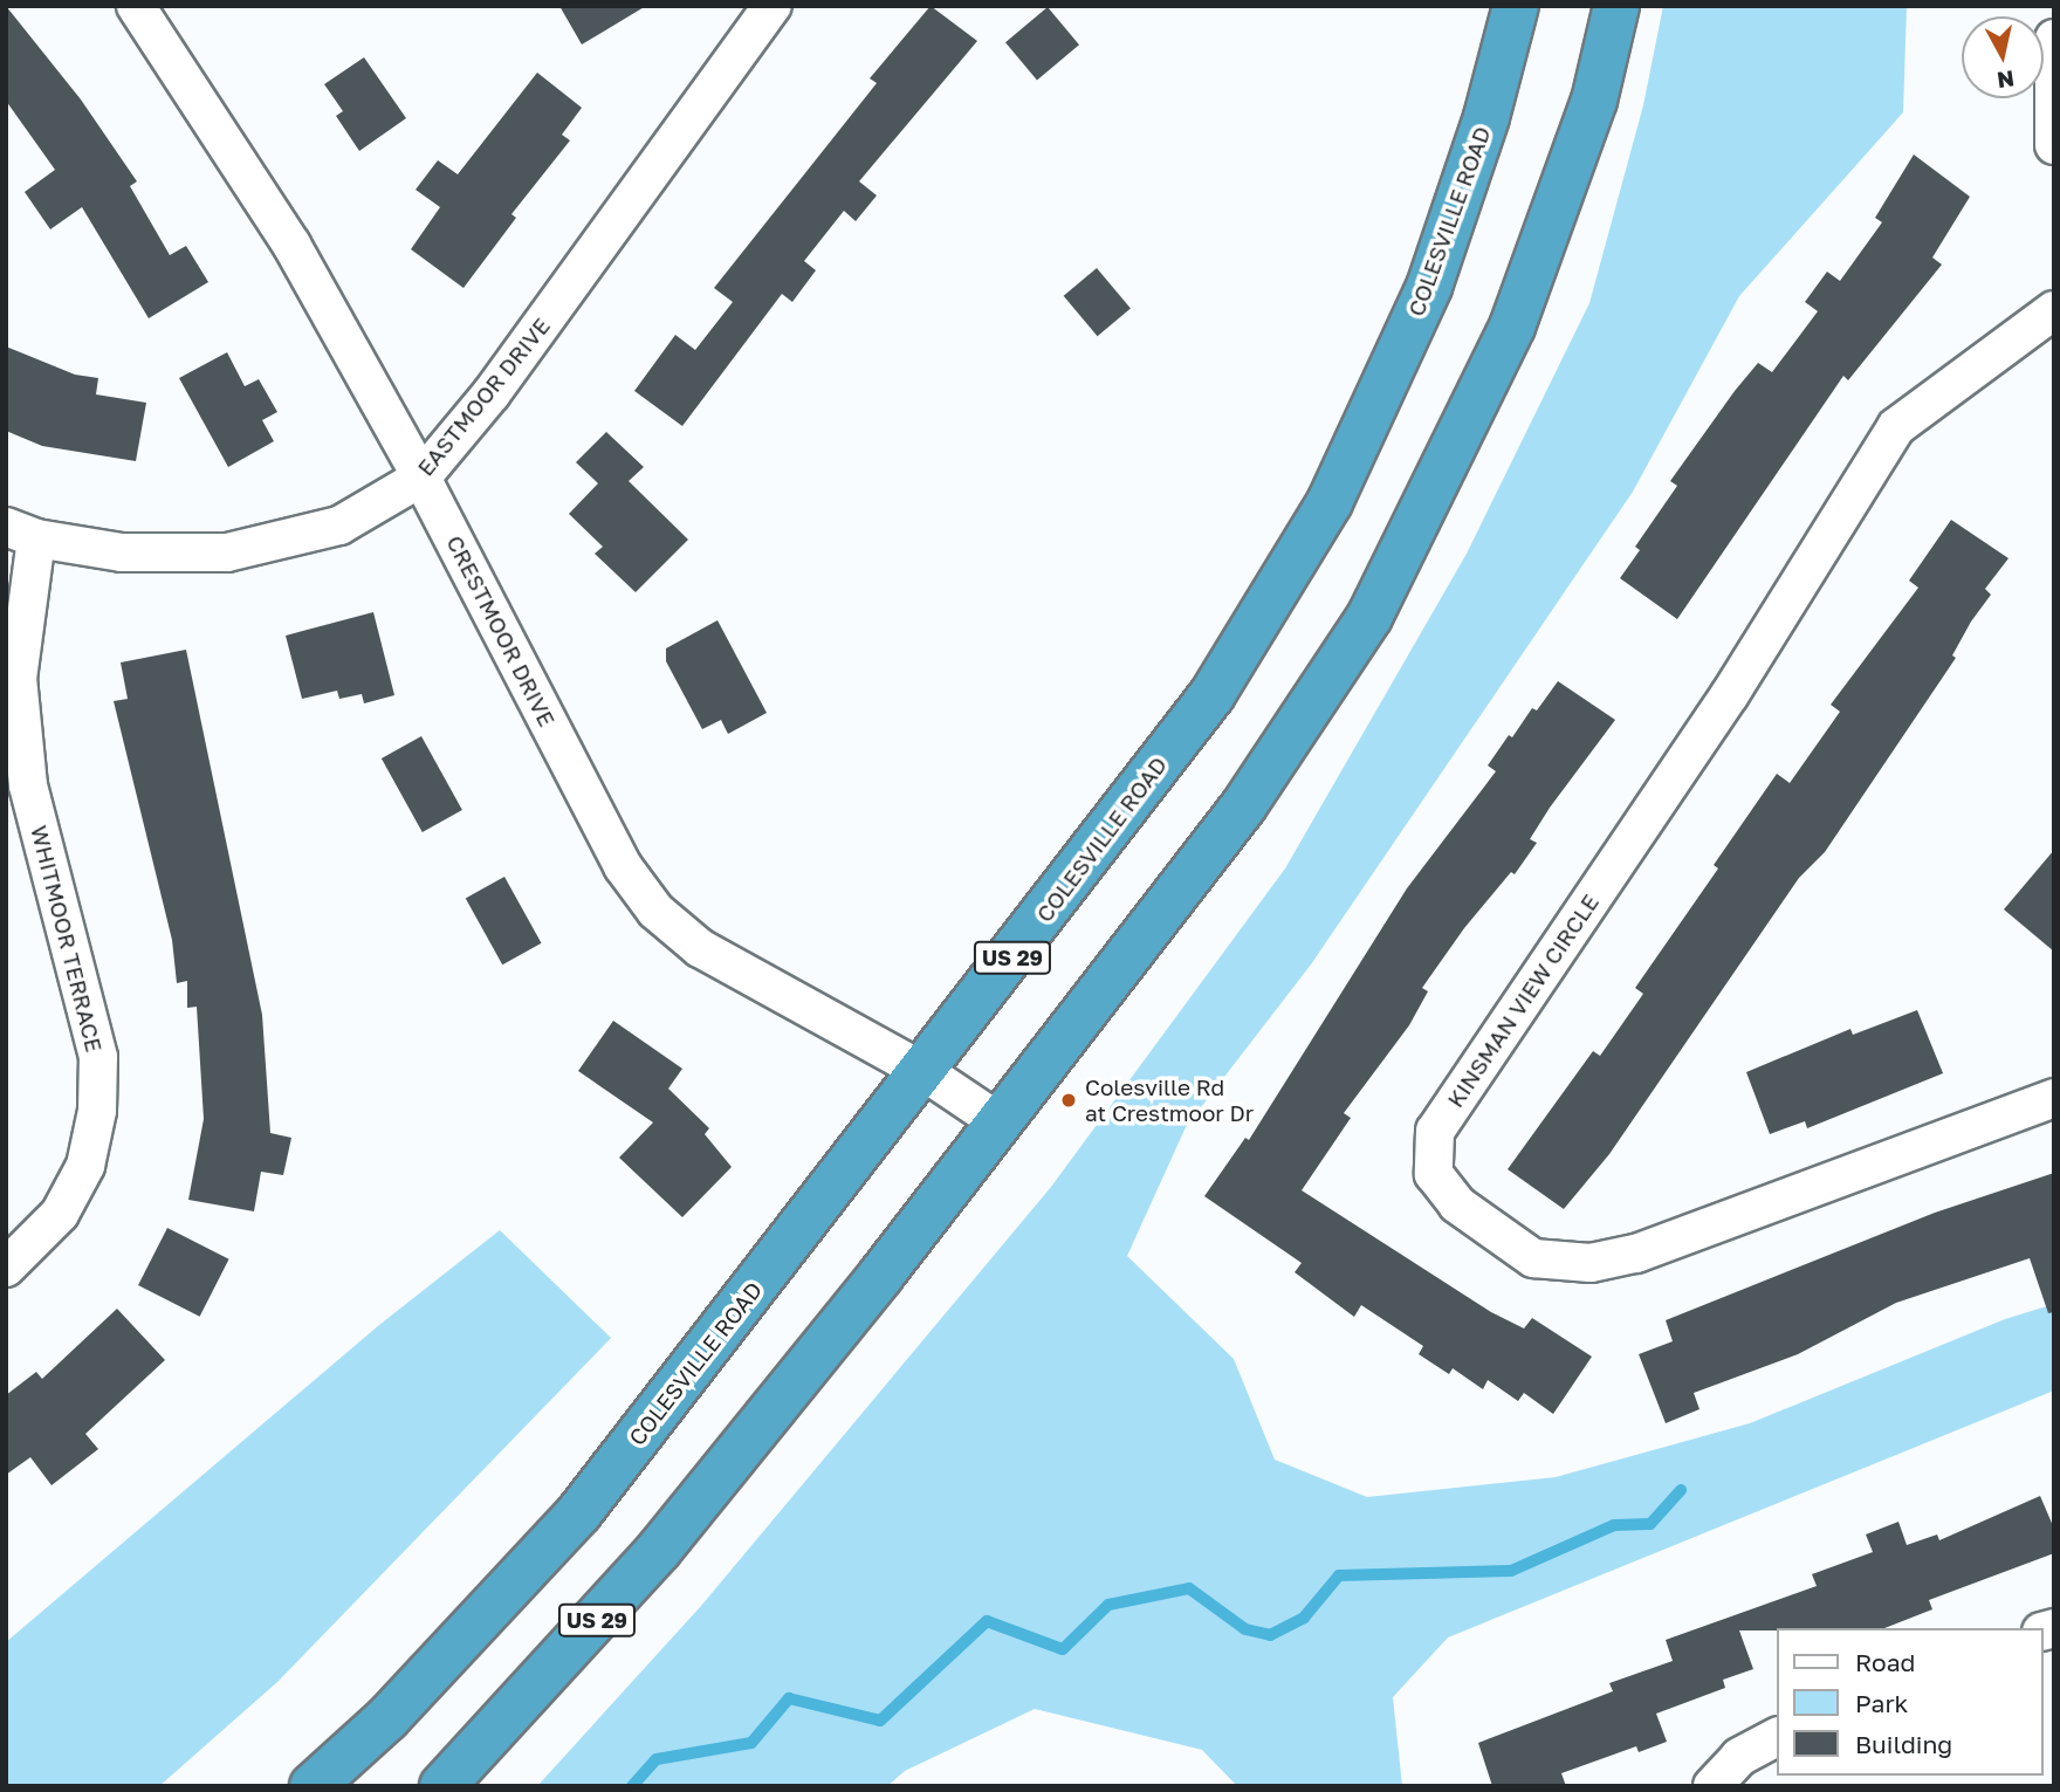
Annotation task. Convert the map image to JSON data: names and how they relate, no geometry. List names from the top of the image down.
{
  "streets": {
    "highway": ["COLESVILLE ROAD", "US 29"],
    "street": [
      "EASTMOOR DRIVE",
      "CRESTMOOR DRIVE",
      "WHITMOOR TERRACE",
      "KINSMAN VIEW CIRCLE"
    ]
  },
  "crossings": [
    ["COLESVILLE ROAD", "CRESTMOOR DRIVE"],
    ["EASTMOOR DRIVE", "CRESTMOOR DRIVE"],
    ["EASTMOOR DRIVE", "WHITMOOR TERRACE"],
    ["CRESTMOOR DRIVE", "US 29"]
  ],
  "places": ["Colesville Rd at Crestmoor Dr"],
  "legend": ["Road", "Park", "Building"],
  "north": "bottom"
}
